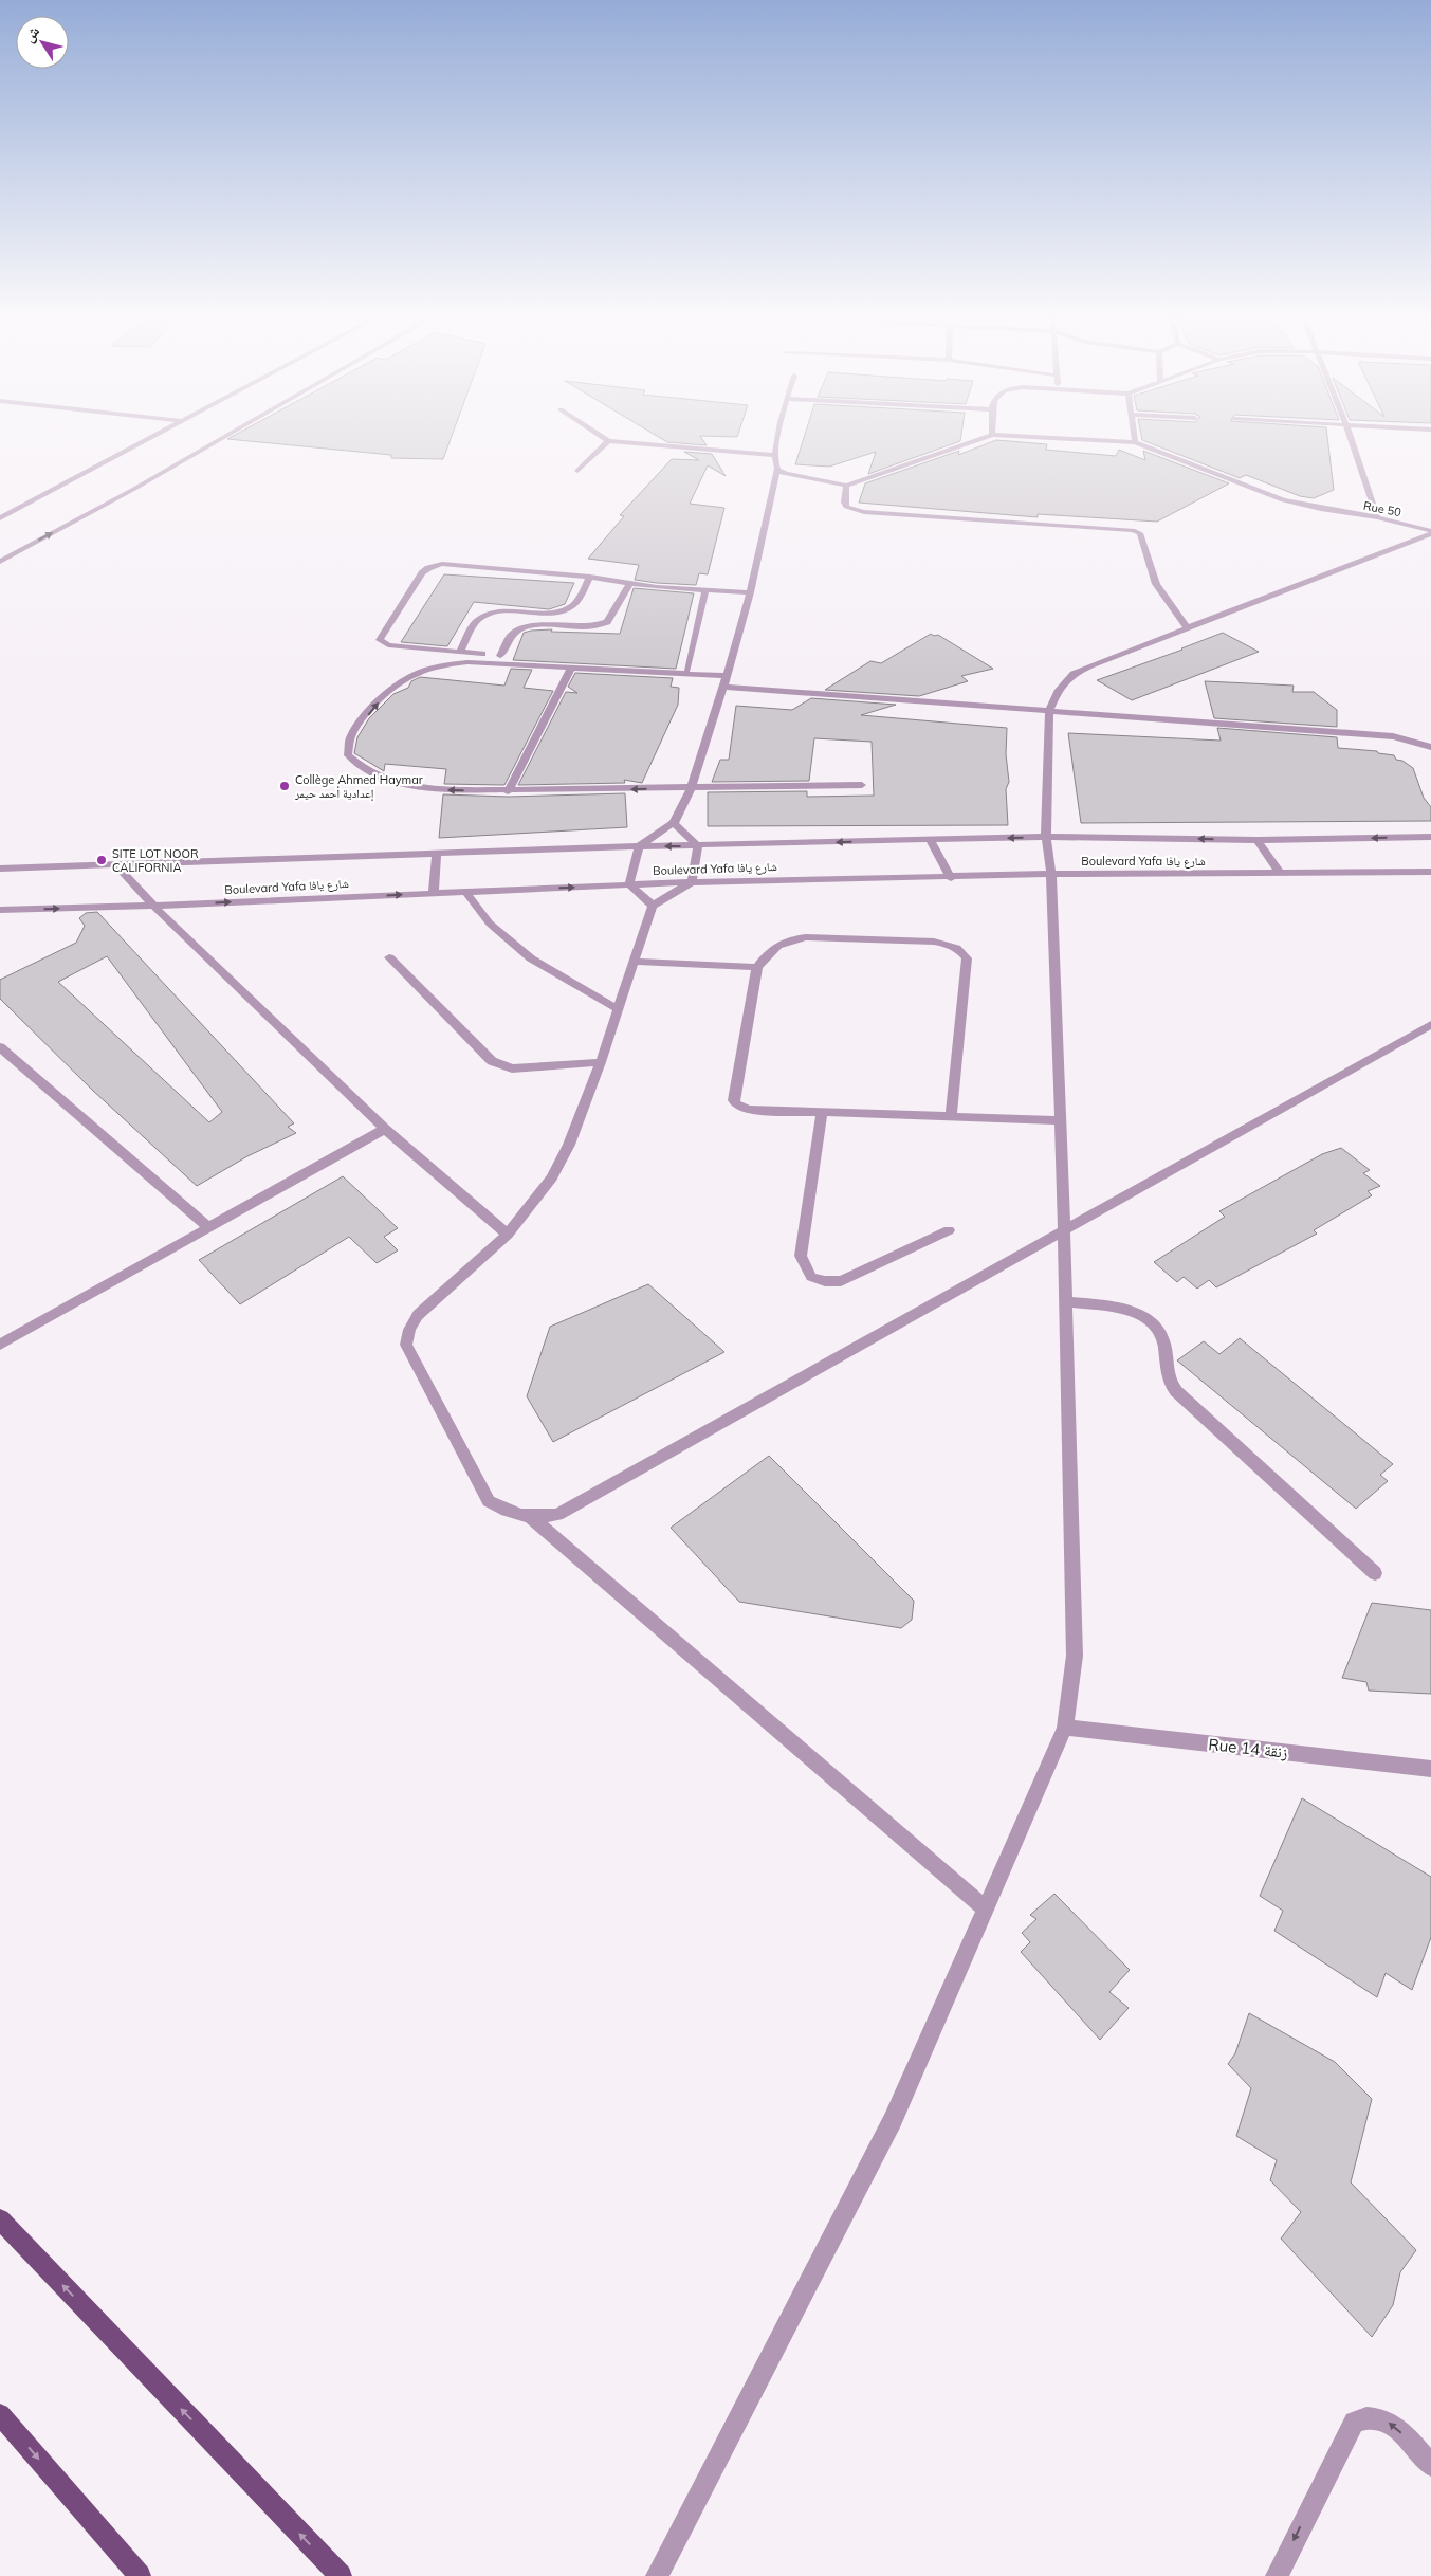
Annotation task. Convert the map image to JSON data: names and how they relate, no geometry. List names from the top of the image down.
{
  "streets": {
    "street": ["Rue 50", "Boulevard Yafa شارع يافا", "Rue 14 زنقة"]
  },
  "places": ["Collège Ahmed Haymar إعدادية أحمد حيمر", "SITE LOT NOOR CALIFORNIA"],
  "north": "top left"
}
